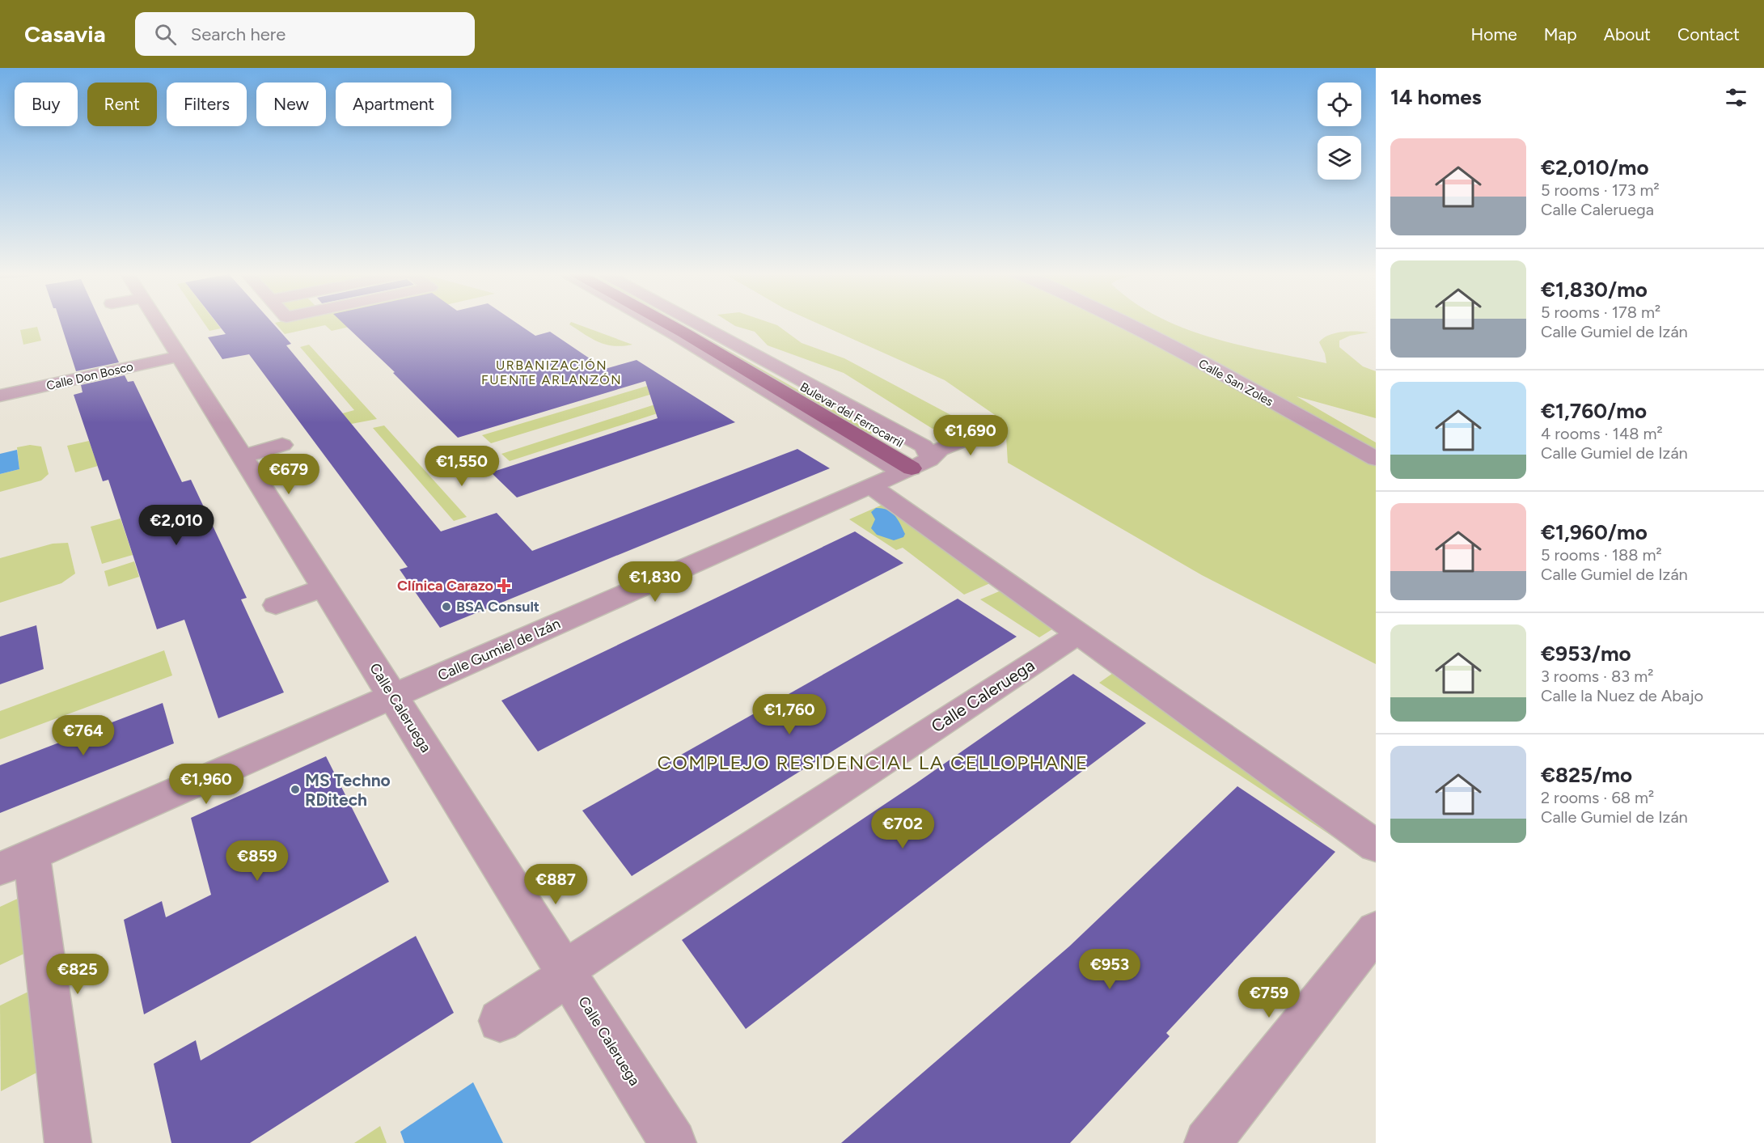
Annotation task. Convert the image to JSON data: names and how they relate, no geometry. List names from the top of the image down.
{
  "streets": {
    "main road": ["Bulevar del Ferrocarril"],
    "street": [
      "Calle Don Bosco",
      "Calle San Zoles",
      "Calle Gumiel de Izán",
      "Calle Caleruega"
    ]
  },
  "crossings": [
    ["Calle Don Bosco", "Calle Caleruega"],
    ["Bulevar del Ferrocarril", "Calle Gumiel de Izán"],
    ["Calle Gumiel de Izán", "Calle Caleruega"]
  ],
  "districts": ["URBANIZACIÓN FUENTE ARLANZÓN", "COMPLEJO RESIDENCIAL LA CELLOPHANE"],
  "places": {
    "health": ["Clínica Carazo"],
    "other": ["BSA Consult", "MS Techno RDitech"]
  },
  "page": {
    "header": "Casavia",
    "search": "Search here",
    "nav": [
      "Home",
      "Map",
      "About",
      "Contact"
    ],
    "heading": "14 homes",
    "chip": [
      "Buy",
      "Rent",
      "Filters",
      "New",
      "Apartment"
    ],
    "list": [
      {
        "name": "€2,010/mo",
        "note": "5 rooms · 173 m² · Calle Caleruega"
      },
      {
        "name": "€1,830/mo",
        "note": "5 rooms · 178 m² · Calle Gumiel de Izán"
      },
      {
        "name": "€1,760/mo",
        "note": "4 rooms · 148 m² · Calle Gumiel de Izán"
      },
      {
        "name": "€1,960/mo",
        "note": "5 rooms · 188 m² · Calle Gumiel de Izán"
      },
      {
        "name": "€953/mo",
        "note": "3 rooms · 83 m² · Calle la Nuez de Abajo"
      },
      {
        "name": "€825/mo",
        "note": "2 rooms · 68 m² · Calle Gumiel de Izán"
      }
    ],
    "price": [
      "€1,690",
      "€1,550",
      "€679",
      "€2,010",
      "€1,830",
      "€1,760",
      "€764",
      "€1,960",
      "€702",
      "€859",
      "€887",
      "€953",
      "€825",
      "€759"
    ]
  }
}
